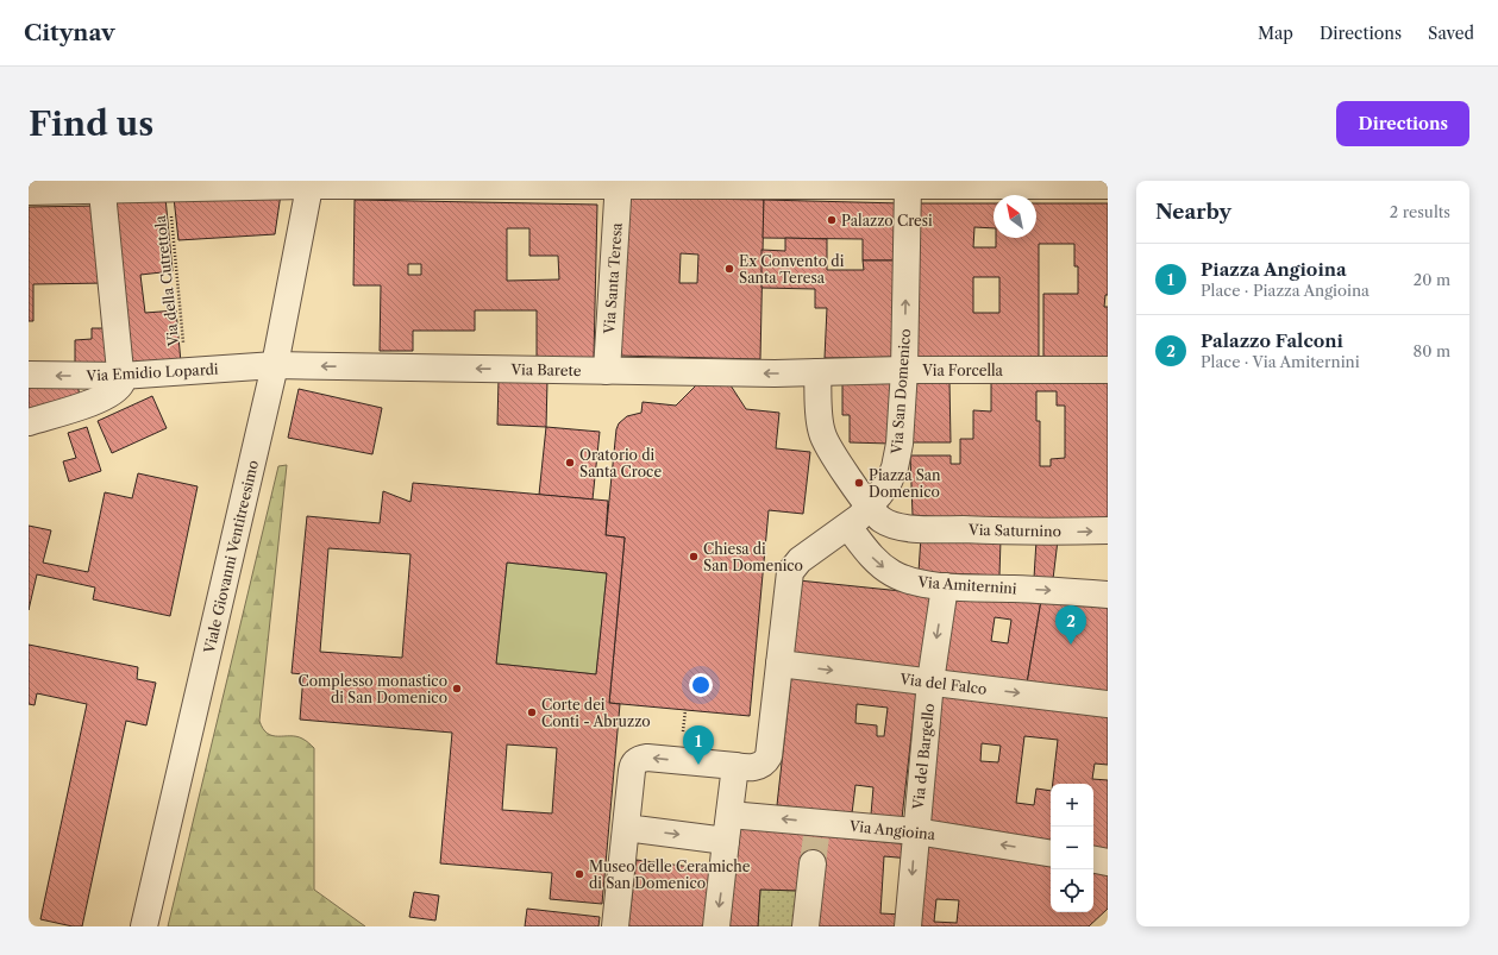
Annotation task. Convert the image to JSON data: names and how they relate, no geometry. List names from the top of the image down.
{
  "streets": {
    "street": [
      "Via Santa Teresa",
      "Via Barete",
      "Via Forcella",
      "Via Emidio Lopardi",
      "Via San Domenico",
      "Via Saturnino",
      "Viale Giovanni Ventitreesimo",
      "Via Amiternini",
      "Via del Falco",
      "Via del Bargello",
      "Via Angioina"
    ],
    "path": ["Via della Cutrettola"]
  },
  "crossings": [
    ["Via Santa Teresa", "Via Barete"],
    ["Via della Cutrettola", "Via Emidio Lopardi"],
    ["Via Barete", "Via Forcella"],
    ["Via Barete", "Via Emidio Lopardi"],
    ["Via Barete", "Viale Giovanni Ventitreesimo"],
    ["Via Forcella", "Via San Domenico"],
    ["Via Emidio Lopardi", "Viale Giovanni Ventitreesimo"],
    ["Via San Domenico", "Via Saturnino"],
    ["Via San Domenico", "Via Amiternini"],
    ["Via San Domenico", "Via del Falco"],
    ["Via Amiternini", "Via del Bargello"],
    ["Via del Falco", "Via del Bargello"],
    ["Via del Bargello", "Via Angioina"]
  ],
  "one_way": [
    "Via Saturnino",
    "Via Amiternini",
    "Via del Falco",
    "Via Angioina"
  ],
  "places": [
    "Palazzo Cresi",
    "Ex Convento di Santa Teresa",
    "Oratorio di Santa Croce",
    "Piazza San Domenico",
    "Chiesa di San Domenico",
    "Complesso monastico di San Domenico",
    "Corte dei Conti - Abruzzo",
    "Museo delle Ceramiche di San Domenico"
  ],
  "north": "top left",
  "page": {
    "header": "Citynav",
    "nav": ["Map", "Directions", "Saved"],
    "buttons": "Directions",
    "title": "Find us",
    "heading": ["Nearby", "2 results"],
    "list": [
      {
        "mark": "1",
        "name": "Piazza Angioina",
        "note": "Place · Piazza Angioina",
        "value": "20 m"
      },
      {
        "mark": "2",
        "name": "Palazzo Falconi",
        "note": "Place · Via Amiternini",
        "value": "80 m"
      }
    ],
    "pins": ["2", "1"],
    "map_buttons": ["+", "−"]
  }
}
